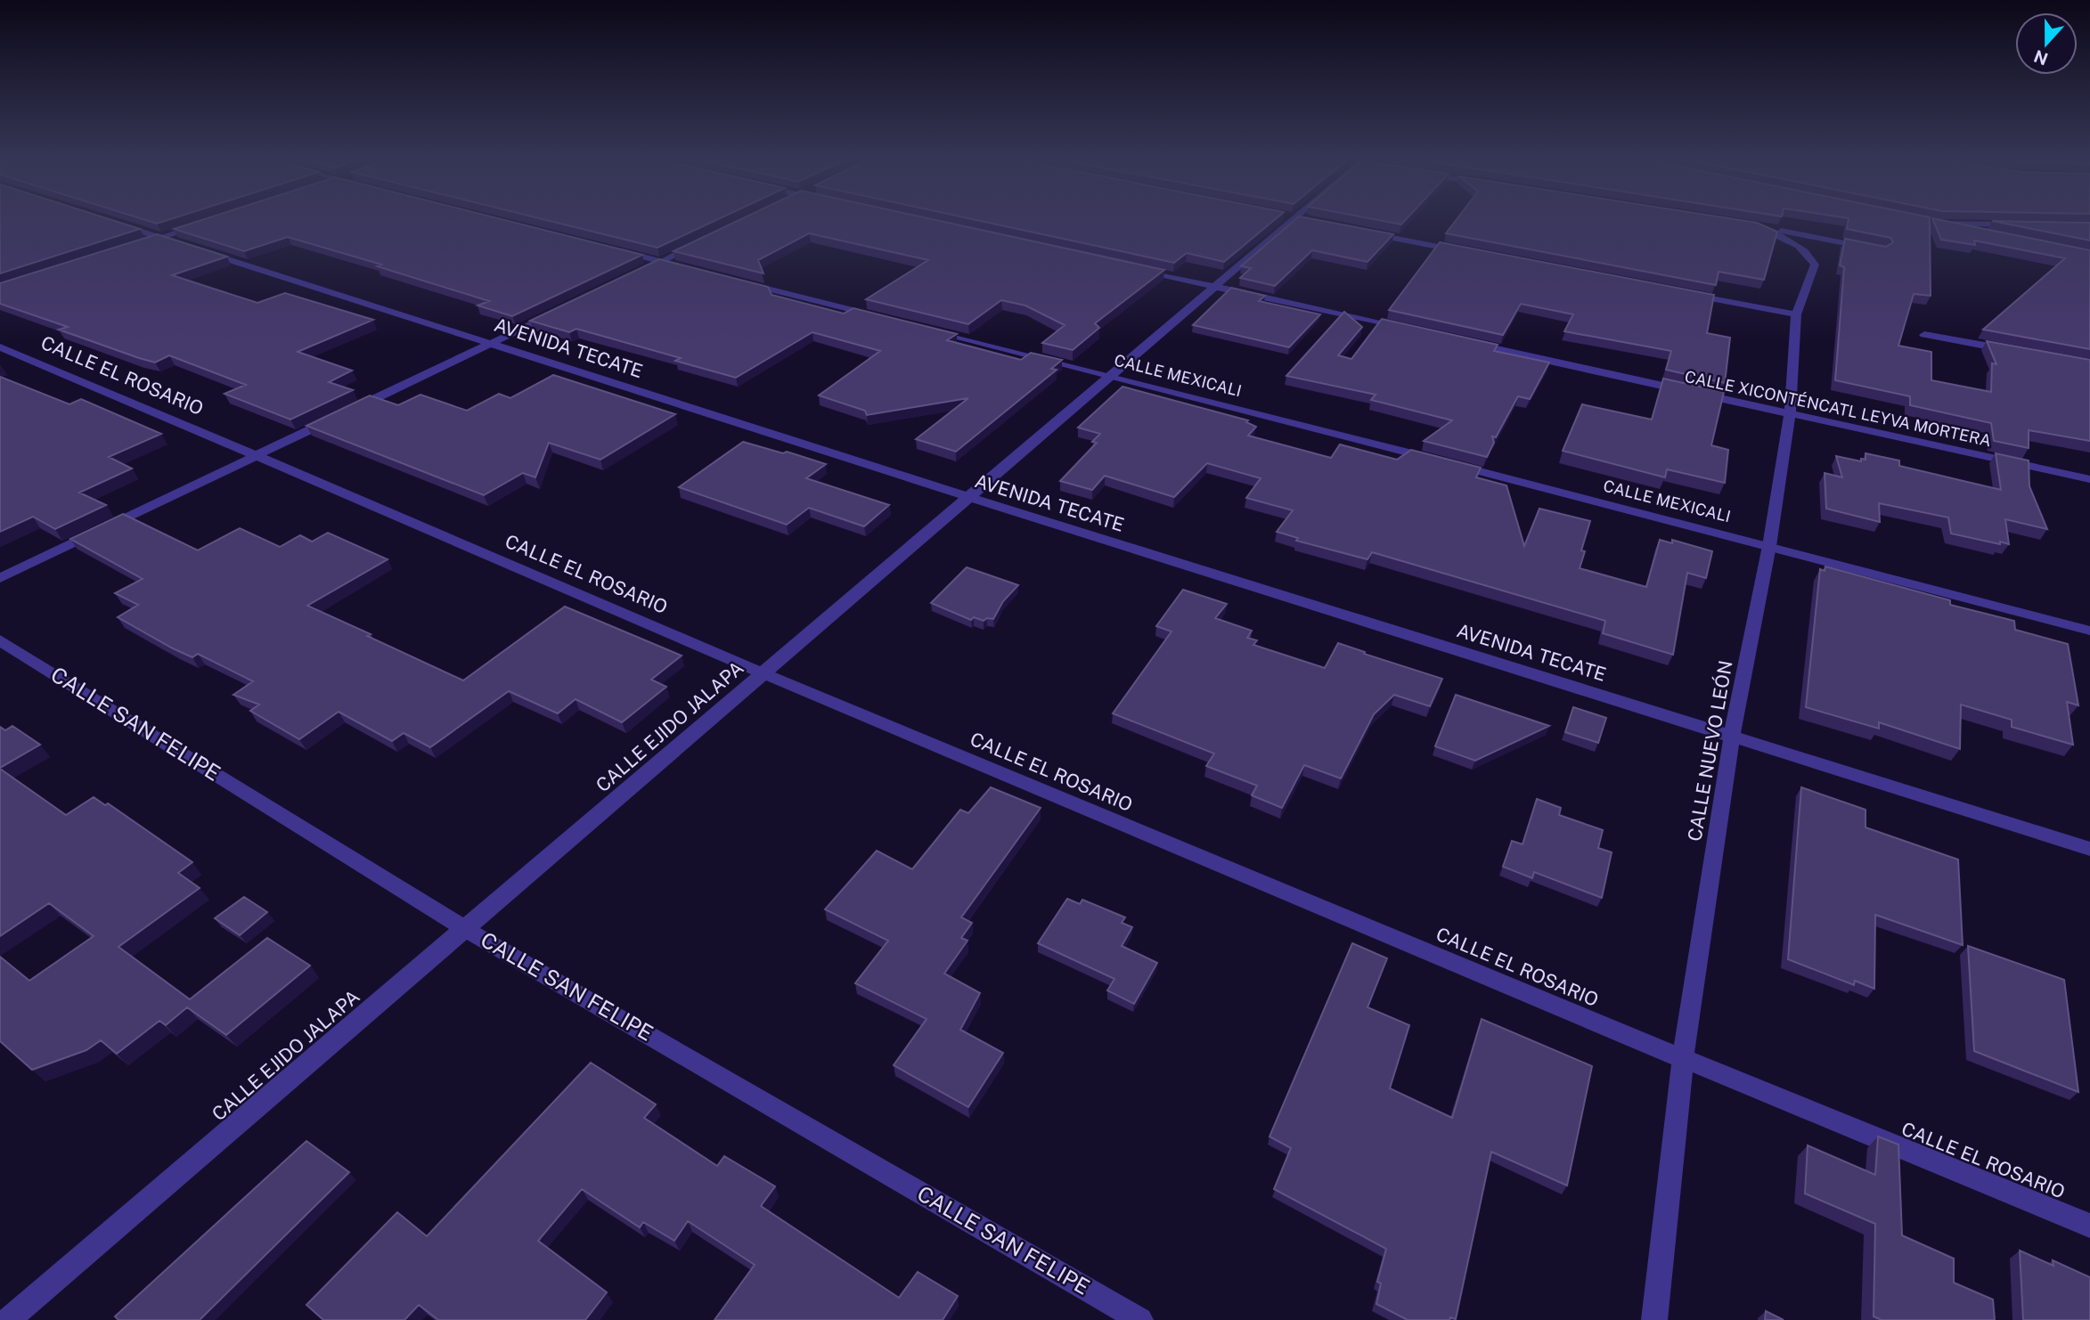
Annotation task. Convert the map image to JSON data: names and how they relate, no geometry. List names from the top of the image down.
{
  "streets": {
    "street": [
      "AVENIDA TECATE",
      "CALLE EL ROSARIO",
      "CALLE MEXICALI",
      "CALLE XICONTÉNCATL LEYVA MORTERA",
      "CALLE SAN FELIPE",
      "CALLE EJIDO JALAPA",
      "CALLE NUEVO LEÓN"
    ]
  },
  "crossings": [
    ["AVENIDA TECATE", "CALLE EJIDO JALAPA"],
    ["AVENIDA TECATE", "CALLE NUEVO LEÓN"],
    ["CALLE EL ROSARIO", "CALLE EJIDO JALAPA"],
    ["CALLE EL ROSARIO", "CALLE NUEVO LEÓN"],
    ["CALLE MEXICALI", "CALLE EJIDO JALAPA"],
    ["CALLE MEXICALI", "CALLE NUEVO LEÓN"],
    ["CALLE XICONTÉNCATL LEYVA MORTERA", "CALLE NUEVO LEÓN"],
    ["CALLE SAN FELIPE", "CALLE EJIDO JALAPA"]
  ],
  "north": "bottom"
}
